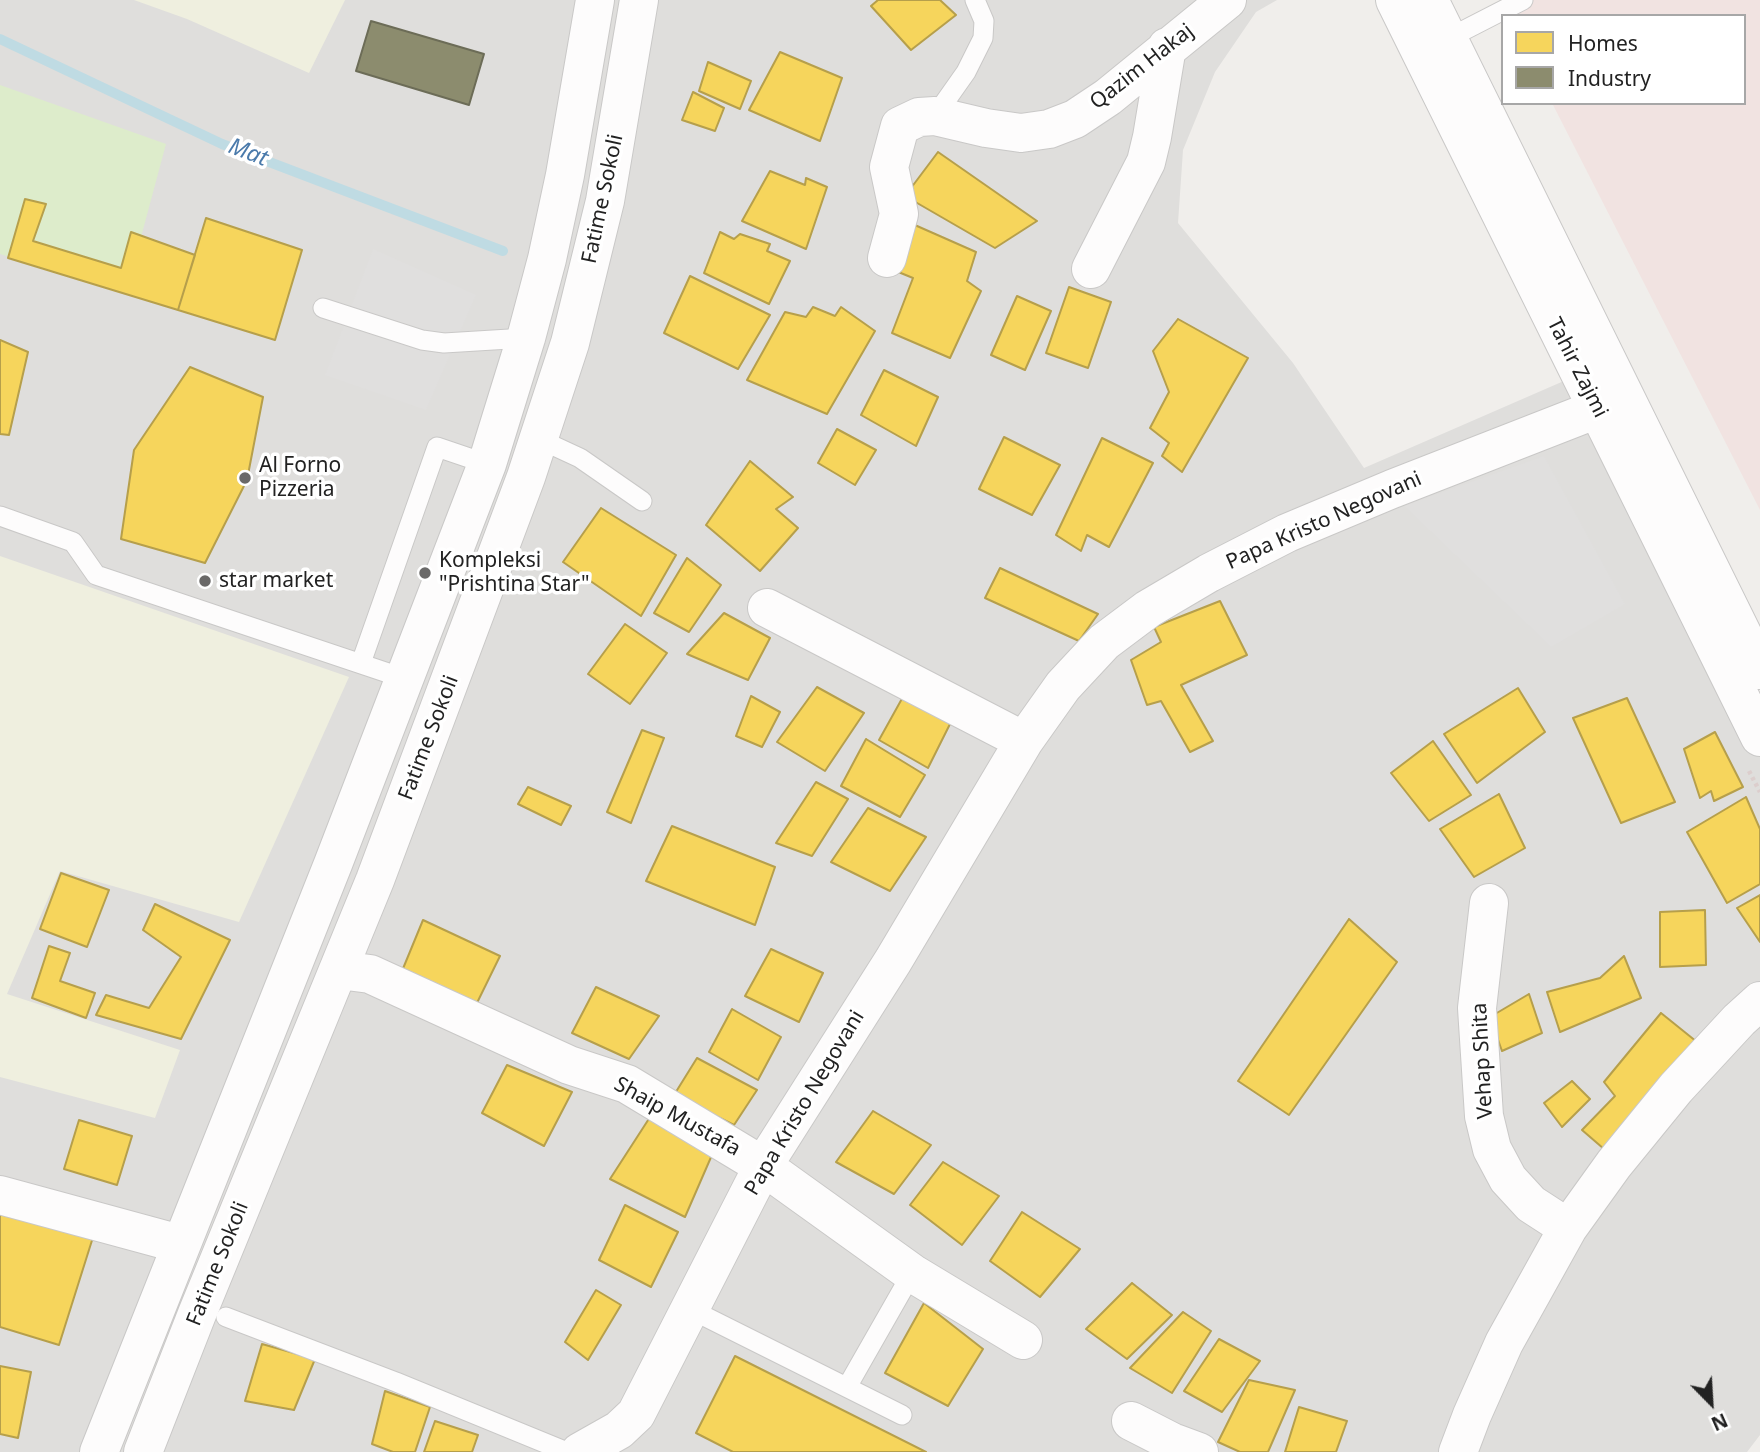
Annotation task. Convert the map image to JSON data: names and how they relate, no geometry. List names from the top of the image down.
{
  "streets": {
    "street": [
      "Qazim Hakaj",
      "Fatime Sokoli",
      "Tahir Zajmi",
      "Papa Kristo Negovani",
      "Vehap Shita",
      "Shaip Mustafa"
    ]
  },
  "crossings": [
    ["Fatime Sokoli", "Shaip Mustafa"],
    ["Tahir Zajmi", "Papa Kristo Negovani"],
    ["Papa Kristo Negovani", "Shaip Mustafa"]
  ],
  "water": ["Mat"],
  "places": ["Al Forno Pizzeria", "Kompleksi \"Prishtina Star\"", "star market"],
  "legend": ["Homes", "Industry"],
  "north": "bottom right"
}
